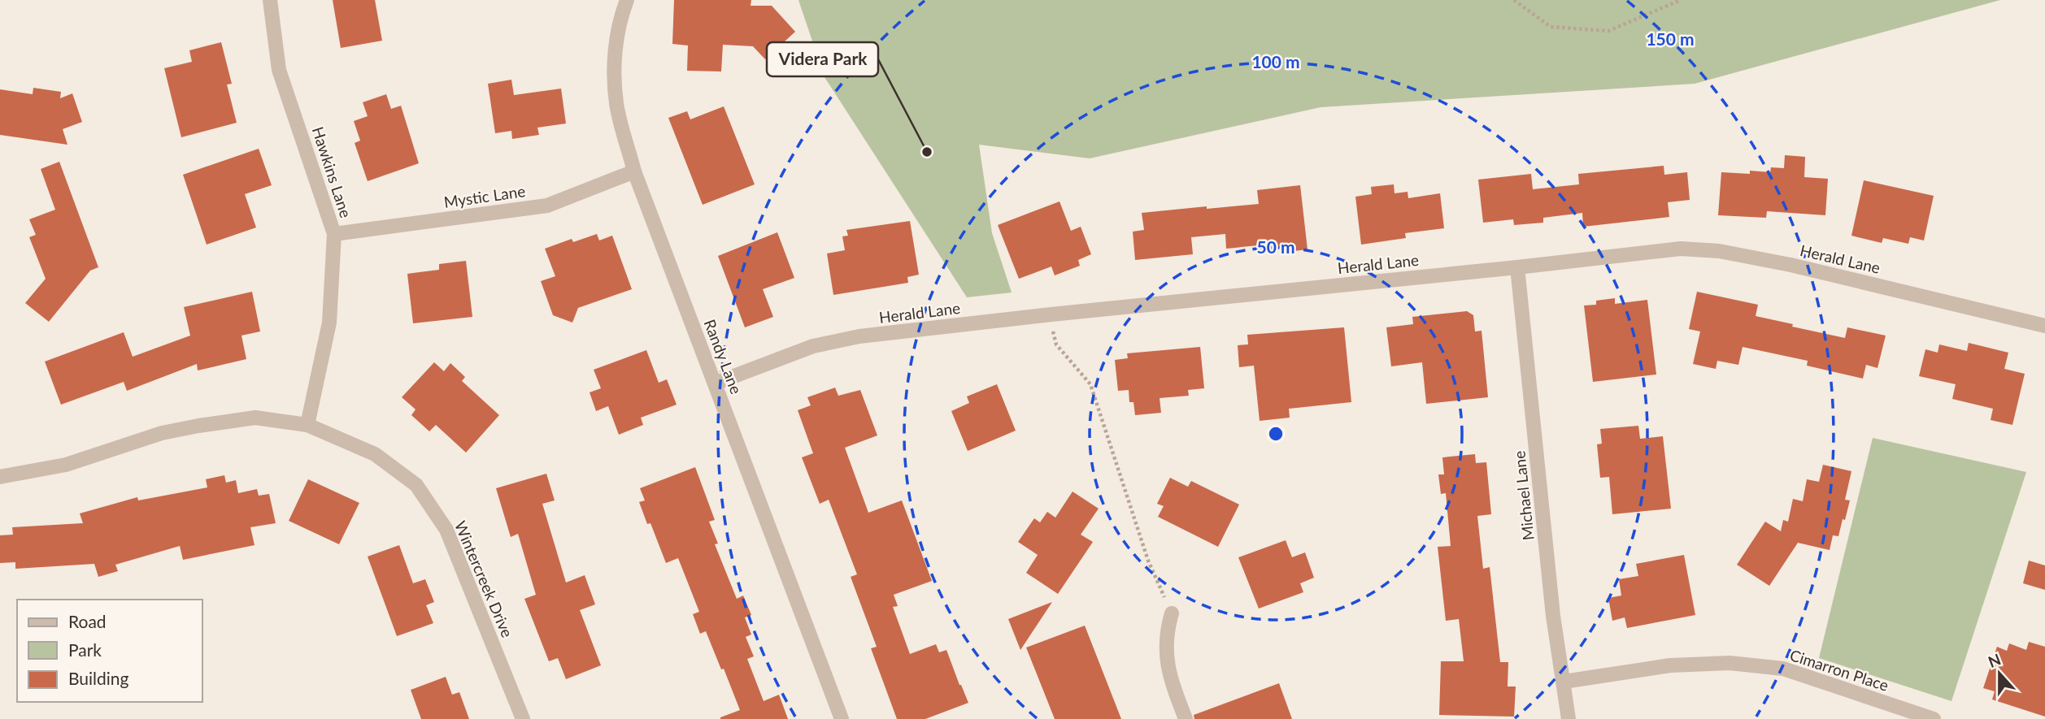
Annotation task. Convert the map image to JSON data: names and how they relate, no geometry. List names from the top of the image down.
{
  "streets": {
    "street": [
      "Hawkins Lane",
      "Mystic Lane",
      "Herald Lane",
      "Randy Lane",
      "Michael Lane",
      "Wintercreek Drive",
      "Cimarron Place"
    ]
  },
  "crossings": [
    ["Hawkins Lane", "Mystic Lane"],
    ["Hawkins Lane", "Wintercreek Drive"],
    ["Mystic Lane", "Randy Lane"],
    ["Herald Lane", "Randy Lane"],
    ["Herald Lane", "Michael Lane"],
    ["Michael Lane", "Cimarron Place"]
  ],
  "places": ["Videra Park"],
  "legend": ["Road", "Park", "Building"],
  "north": "top",
  "rings": ["150 m", "100 m", "50 m"]
}
